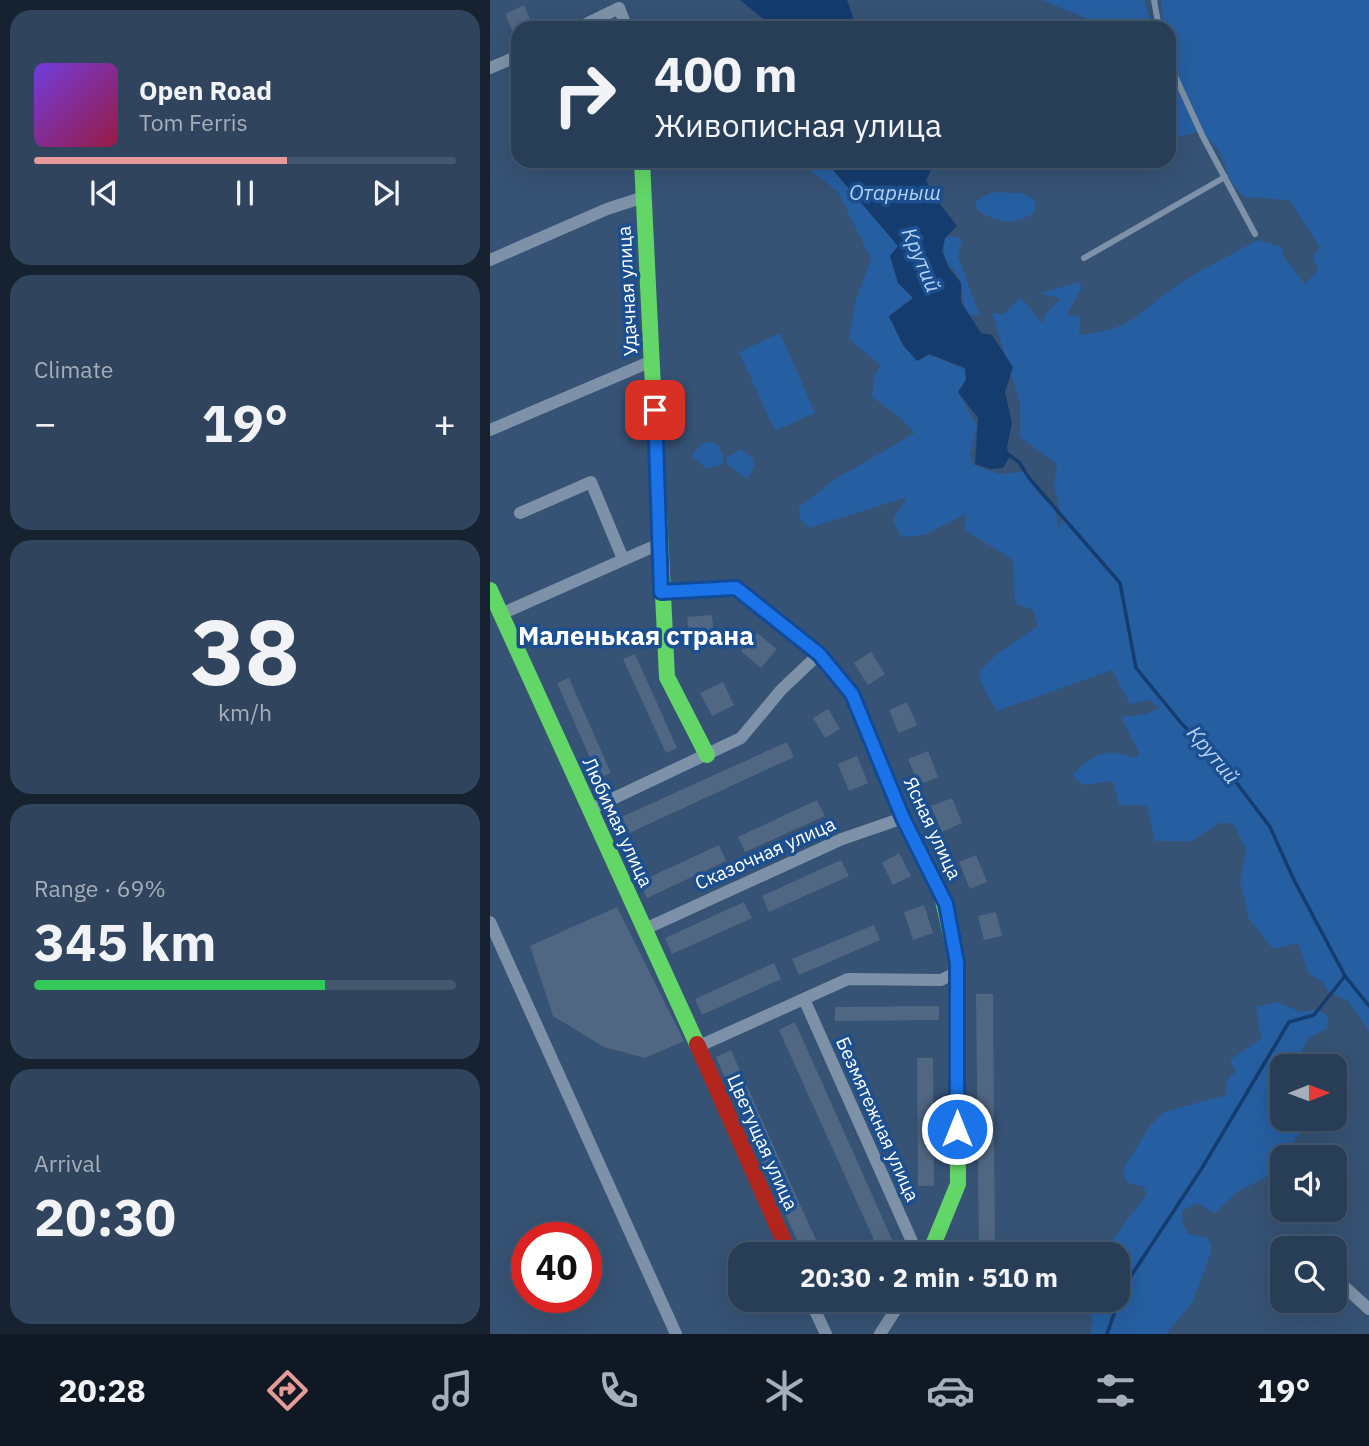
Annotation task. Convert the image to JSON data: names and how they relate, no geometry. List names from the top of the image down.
{
  "streets": {
    "street": [
      "Удачная улица",
      "Любимая улица",
      "Ясная улица",
      "Сказочная улица",
      "Безмятежная улица",
      "Цветущая улица"
    ]
  },
  "crossings": [
    ["Удачная улица", "Ясная улица"],
    ["Любимая улица", "Сказочная улица"],
    ["Любимая улица", "Цветущая улица"],
    ["Ясная улица", "Сказочная улица"]
  ],
  "districts": ["Маленькая страна"],
  "water": ["Отарныш", "Крутий"],
  "north": "right",
  "page": {
    "turn": ["400 m", "Живописная улица"],
    "song": ["Open Road", "Tom Ferris"],
    "tile": [
      "Climate",
      ["38", "km/h"],
      ["Range · 69%", "345 km"],
      ["Arrival", "20:30"]
    ],
    "heat": ["−", "19°", "+"],
    "limit": "40",
    "trip": "20:30 · 2 min · 510 m",
    "tabs": ["20:28", "19°"]
  }
}
